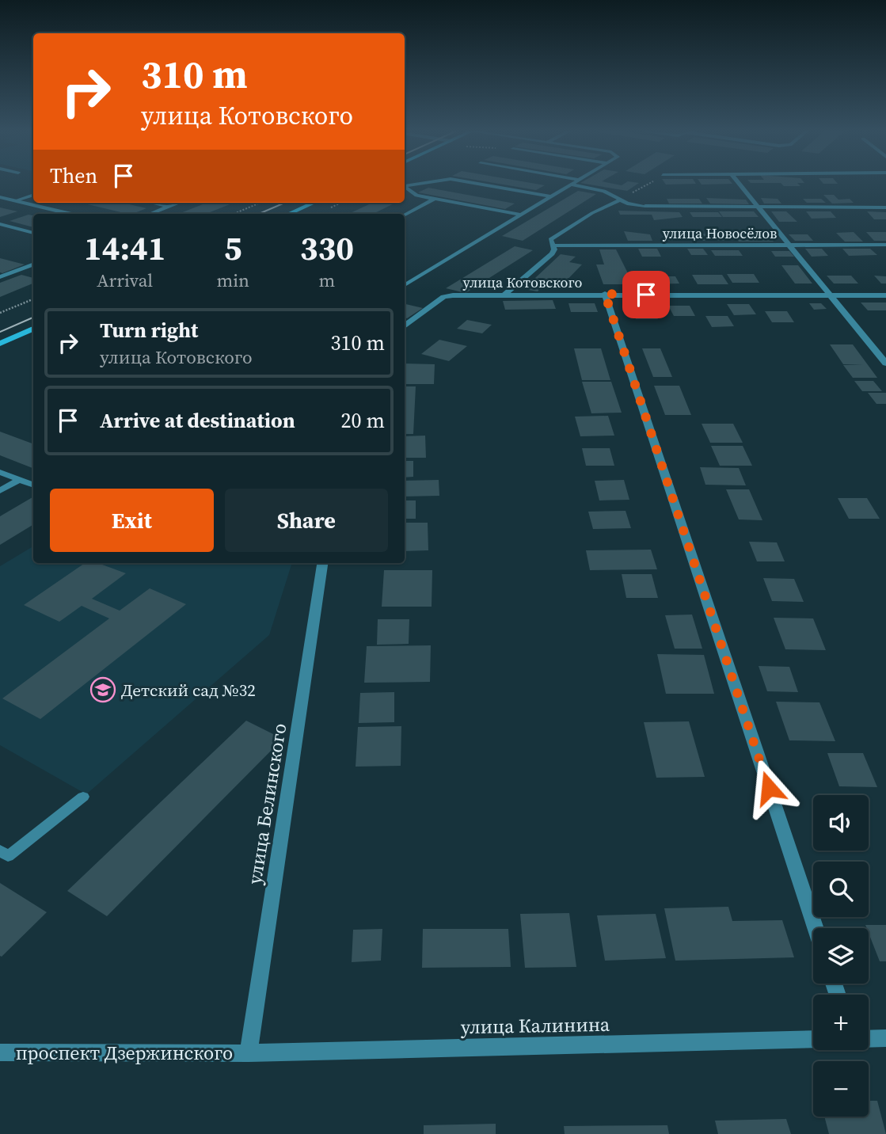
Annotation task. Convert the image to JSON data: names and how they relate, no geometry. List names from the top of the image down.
{
  "streets": {
    "street": [
      "улица Новосёлов",
      "улица Котовского",
      "улица Белинского",
      "улица Калинина",
      "проспект Дзержинского"
    ]
  },
  "crossings": [
    ["улица Белинского", "улица Калинина"],
    ["улица Белинского", "проспект Дзержинского"],
    ["улица Калинина", "проспект Дзержинского"]
  ],
  "places": {
    "school or university": ["Детский сад №32"]
  },
  "page": {
    "turn": ["310 m", "улица Котовского"],
    "then": "Then",
    "eta": [
      "14:41",
      "Arrival",
      "5",
      "min",
      "330",
      "m"
    ],
    "list": [
      {
        "name": "Turn right",
        "note": "улица Котовского",
        "value": "310 m"
      },
      {
        "name": "Arrive at destination",
        "value": "20 m"
      }
    ],
    "buttons": ["Exit", "Share"],
    "map_buttons": ["+", "−"]
  }
}
